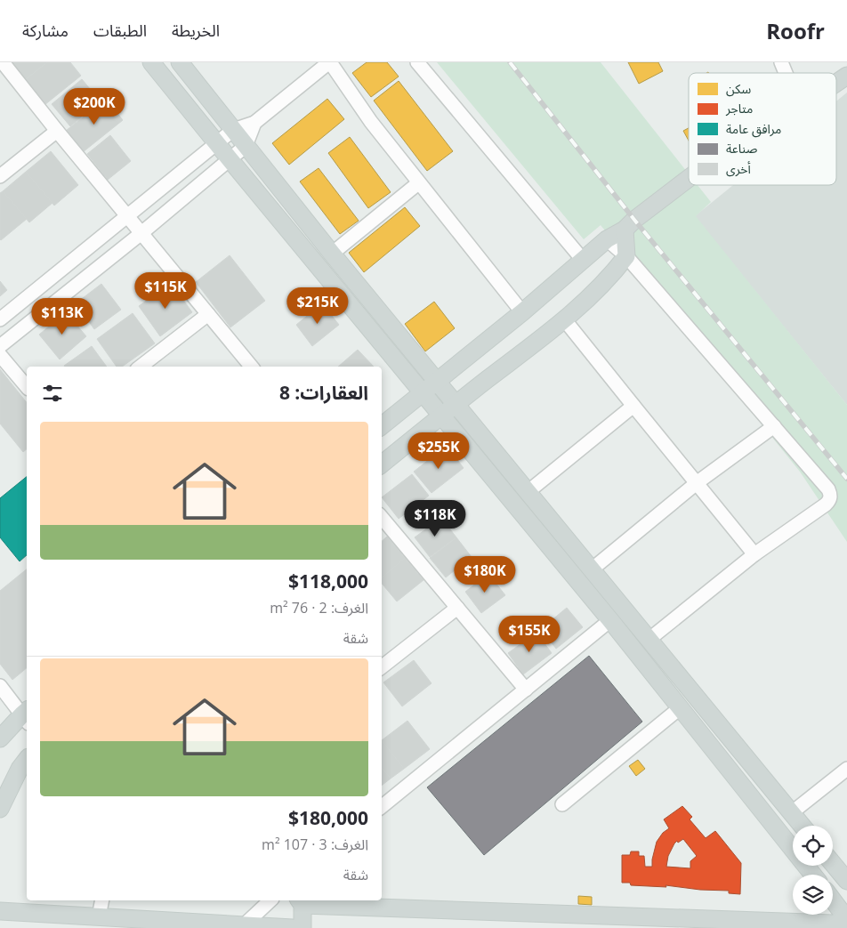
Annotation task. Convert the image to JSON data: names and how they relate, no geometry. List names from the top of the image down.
{
  "legend": [
    "سكن",
    "متاجر",
    "مرافق عامة",
    "صناعة",
    "أخرى"
  ],
  "page": {
    "header": "Roofr",
    "nav": ["الخريطة", "الطبقات", "مشاركة"],
    "price": [
      "$200K",
      "$115K",
      "$215K",
      "$113K",
      "$255K",
      "$118K",
      "$180K",
      "$155K"
    ],
    "heading": "العقارات: 8",
    "list": [
      {
        "name": "$118,000",
        "note": "الغرف: 2 · 76 m² · شقة"
      },
      {
        "name": "$180,000",
        "note": "الغرف: 3 · 107 m² · شقة"
      }
    ]
  }
}
